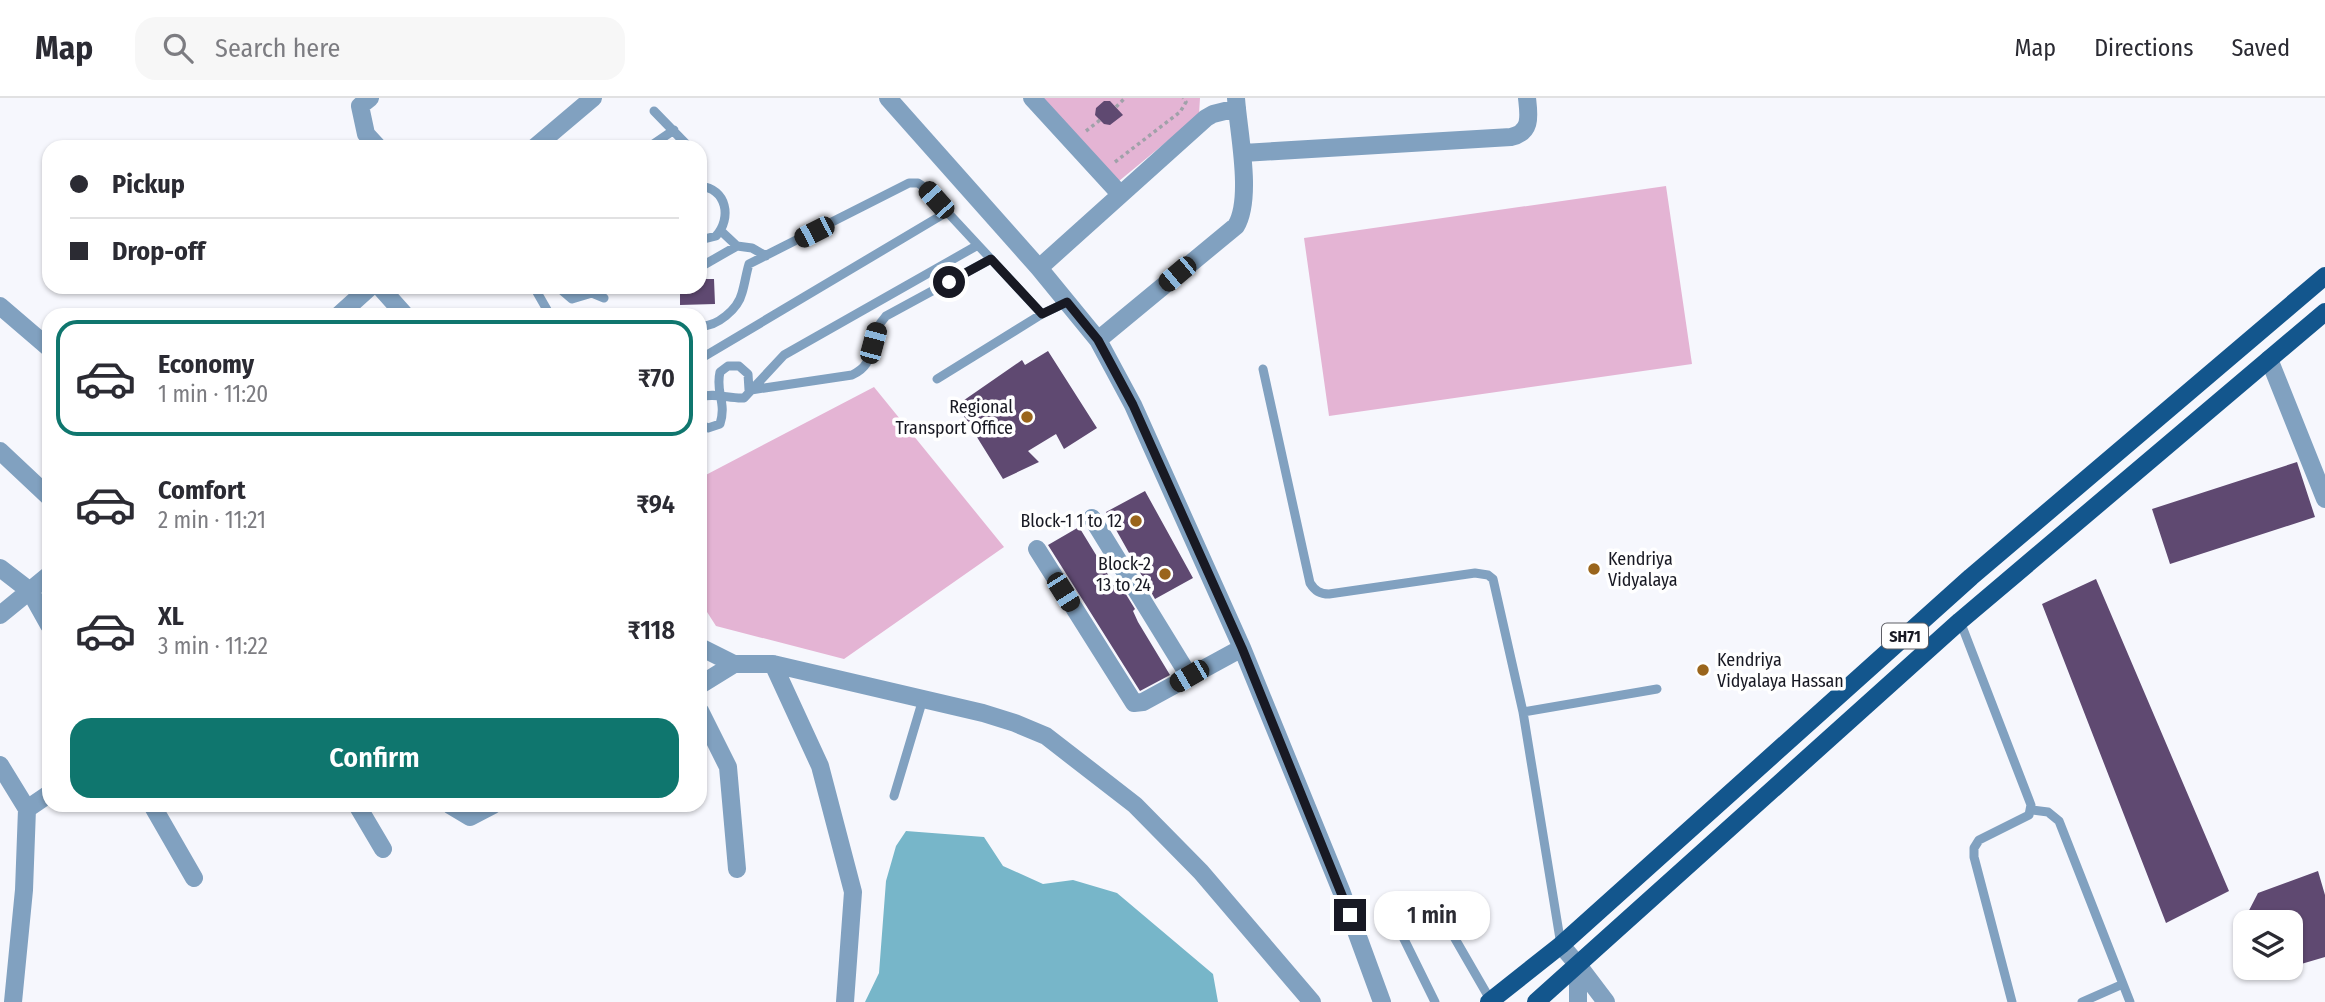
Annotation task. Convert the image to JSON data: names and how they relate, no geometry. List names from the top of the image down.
{
  "streets": {
    "main road": ["SH71"]
  },
  "places": [
    "Regional Transport Office",
    "Block-1 1 to 12",
    "Kendriya Vidyalaya",
    "Block-2 13 to 24",
    "Kendriya Vidyalaya Hassan"
  ],
  "page": {
    "header": "Map",
    "search": "Search here",
    "nav": ["Map", "Directions", "Saved"],
    "banner": ["Pickup", "Drop-off"],
    "list": [
      {
        "name": "Economy",
        "note": "1 min · 11:20",
        "value": "₹70"
      },
      {
        "name": "Comfort",
        "note": "2 min · 11:21",
        "value": "₹94"
      },
      {
        "name": "XL",
        "note": "3 min · 11:22",
        "value": "₹118"
      }
    ],
    "buttons": "Confirm",
    "bubble": "1 min"
  }
}
